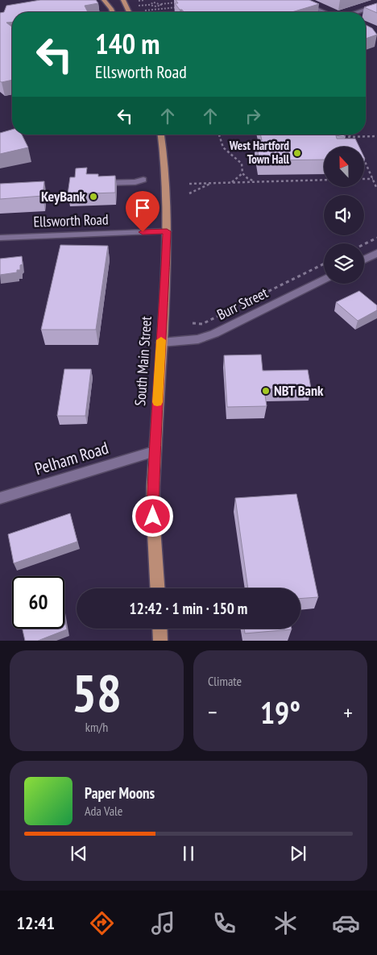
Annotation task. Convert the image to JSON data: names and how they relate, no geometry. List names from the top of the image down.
{
  "streets": {
    "main road": ["South Main Street"],
    "street": ["Ellsworth Road", "Burr Street", "Pelham Road"]
  },
  "crossings": [
    ["Ellsworth Road", "South Main Street"],
    ["Burr Street", "South Main Street"],
    ["South Main Street", "Pelham Road"]
  ],
  "places": ["West Hartford Town Hall", "KeyBank", "NBT Bank"],
  "north": "top",
  "page": {
    "turn": ["140 m", "Ellsworth Road"],
    "limit": "60",
    "trip": "12:42 · 1 min · 150 m",
    "tile": [
      ["58", "km/h"],
      "Climate"
    ],
    "heat": ["−", "19°", "+"],
    "song": ["Paper Moons", "Ada Vale"],
    "tabs": "12:41"
  }
}
